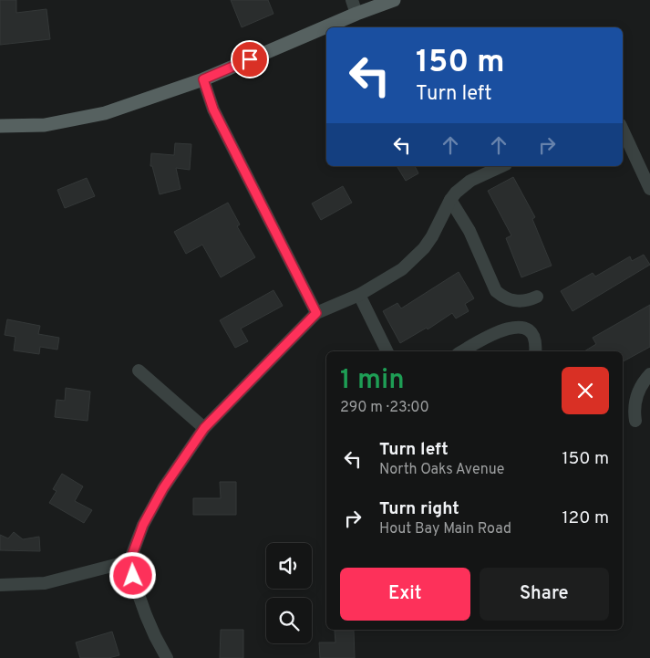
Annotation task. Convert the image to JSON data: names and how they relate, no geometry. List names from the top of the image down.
{
  "page": {
    "turn": ["150 m", "Turn left"],
    "heading": ["1 min", "290 m · 23:00"],
    "list": [
      {
        "name": "Turn left",
        "note": "North Oaks Avenue",
        "value": "150 m"
      },
      {
        "name": "Turn right",
        "note": "Hout Bay Main Road",
        "value": "120 m"
      }
    ],
    "buttons": ["Exit", "Share"]
  }
}
